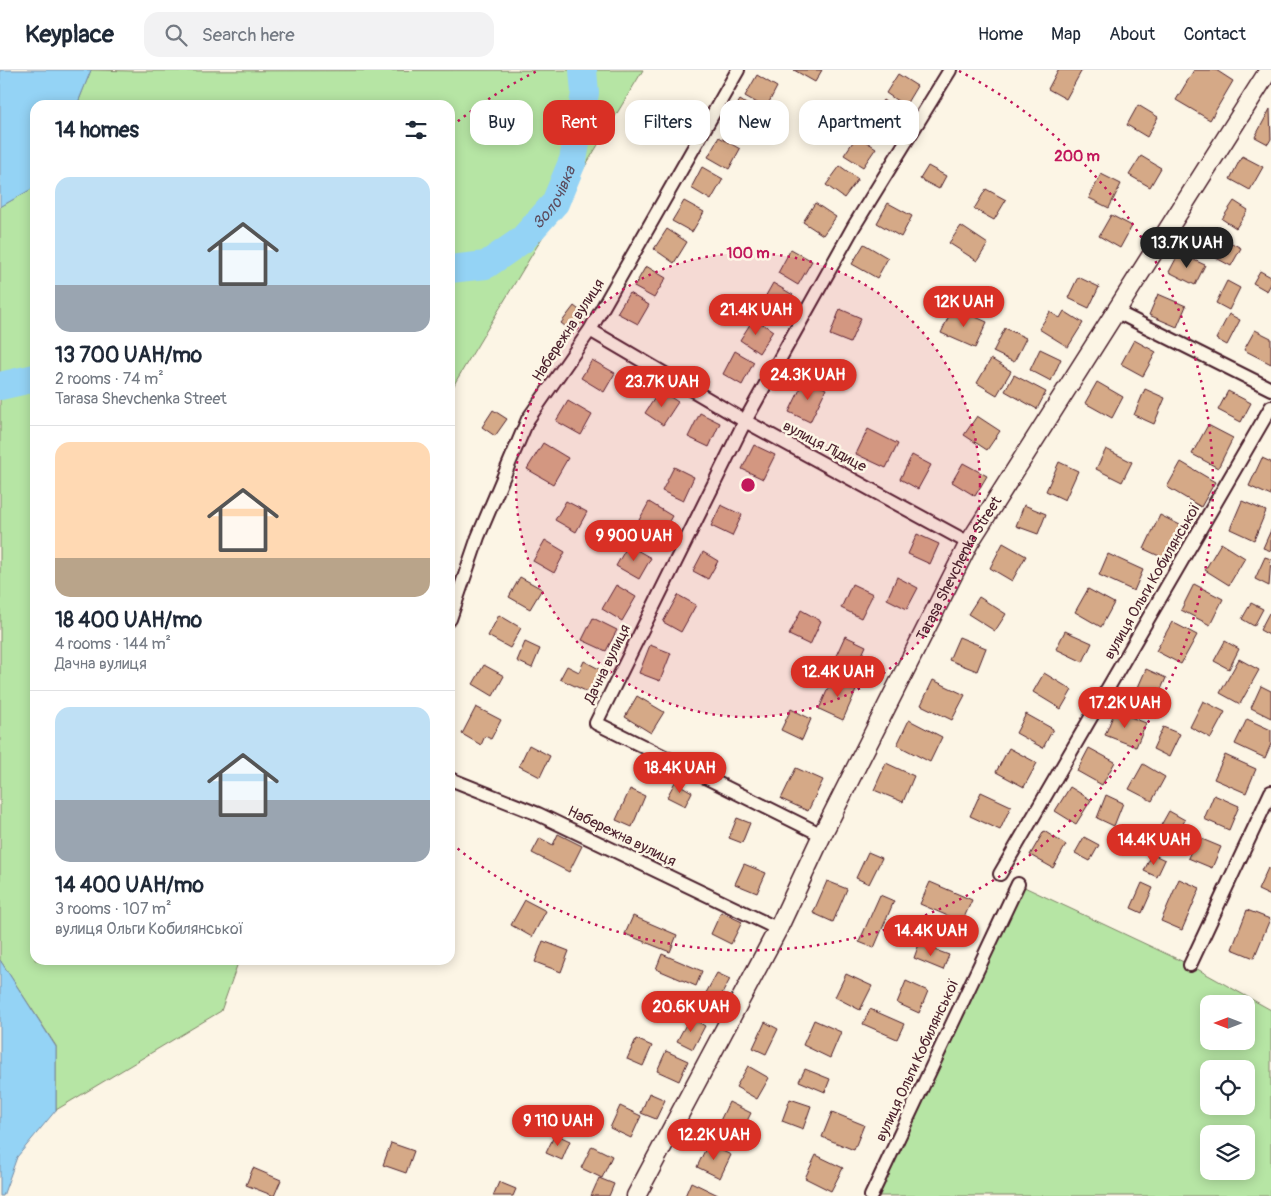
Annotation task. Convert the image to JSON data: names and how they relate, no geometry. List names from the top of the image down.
{
  "streets": {
    "main road": ["Tarasa Shevchenka Street"],
    "street": [
      "Набережна вулиця",
      "вулиця Лідице",
      "вулиця Ольги Кобилянської",
      "Дачна вулиця"
    ]
  },
  "crossings": [
    ["Набережна вулиця", "вулиця Лідице"],
    ["Набережна вулиця", "Tarasa Shevchenka Street"],
    ["вулиця Лідице", "Tarasa Shevchenka Street"],
    ["вулиця Лідице", "Дачна вулиця"],
    ["Tarasa Shevchenka Street", "Дачна вулиця"]
  ],
  "water": ["Золочівка"],
  "north": "left",
  "page": {
    "header": "Keyplace",
    "search": "Search here",
    "nav": [
      "Home",
      "Map",
      "About",
      "Contact"
    ],
    "chip": [
      "Buy",
      "Rent",
      "Filters",
      "New",
      "Apartment"
    ],
    "heading": "14 homes",
    "list": [
      {
        "name": "13 700 UAH/mo",
        "note": "2 rooms · 74 m² · Tarasa Shevchenka Street"
      },
      {
        "name": "18 400 UAH/mo",
        "note": "4 rooms · 144 m² · Дачна вулиця"
      },
      {
        "name": "14 400 UAH/mo",
        "note": "3 rooms · 107 m² · вулиця Ольги Кобилянської"
      }
    ],
    "price": [
      "13.7K UAH",
      "12K UAH",
      "21.4K UAH",
      "24.3K UAH",
      "23.7K UAH",
      "9 900 UAH",
      "12.4K UAH",
      "17.2K UAH",
      "18.4K UAH",
      "14.4K UAH",
      "14.4K UAH",
      "20.6K UAH",
      "9 110 UAH",
      "12.2K UAH"
    ]
  },
  "rings": ["200 m", "100 m"]
}
